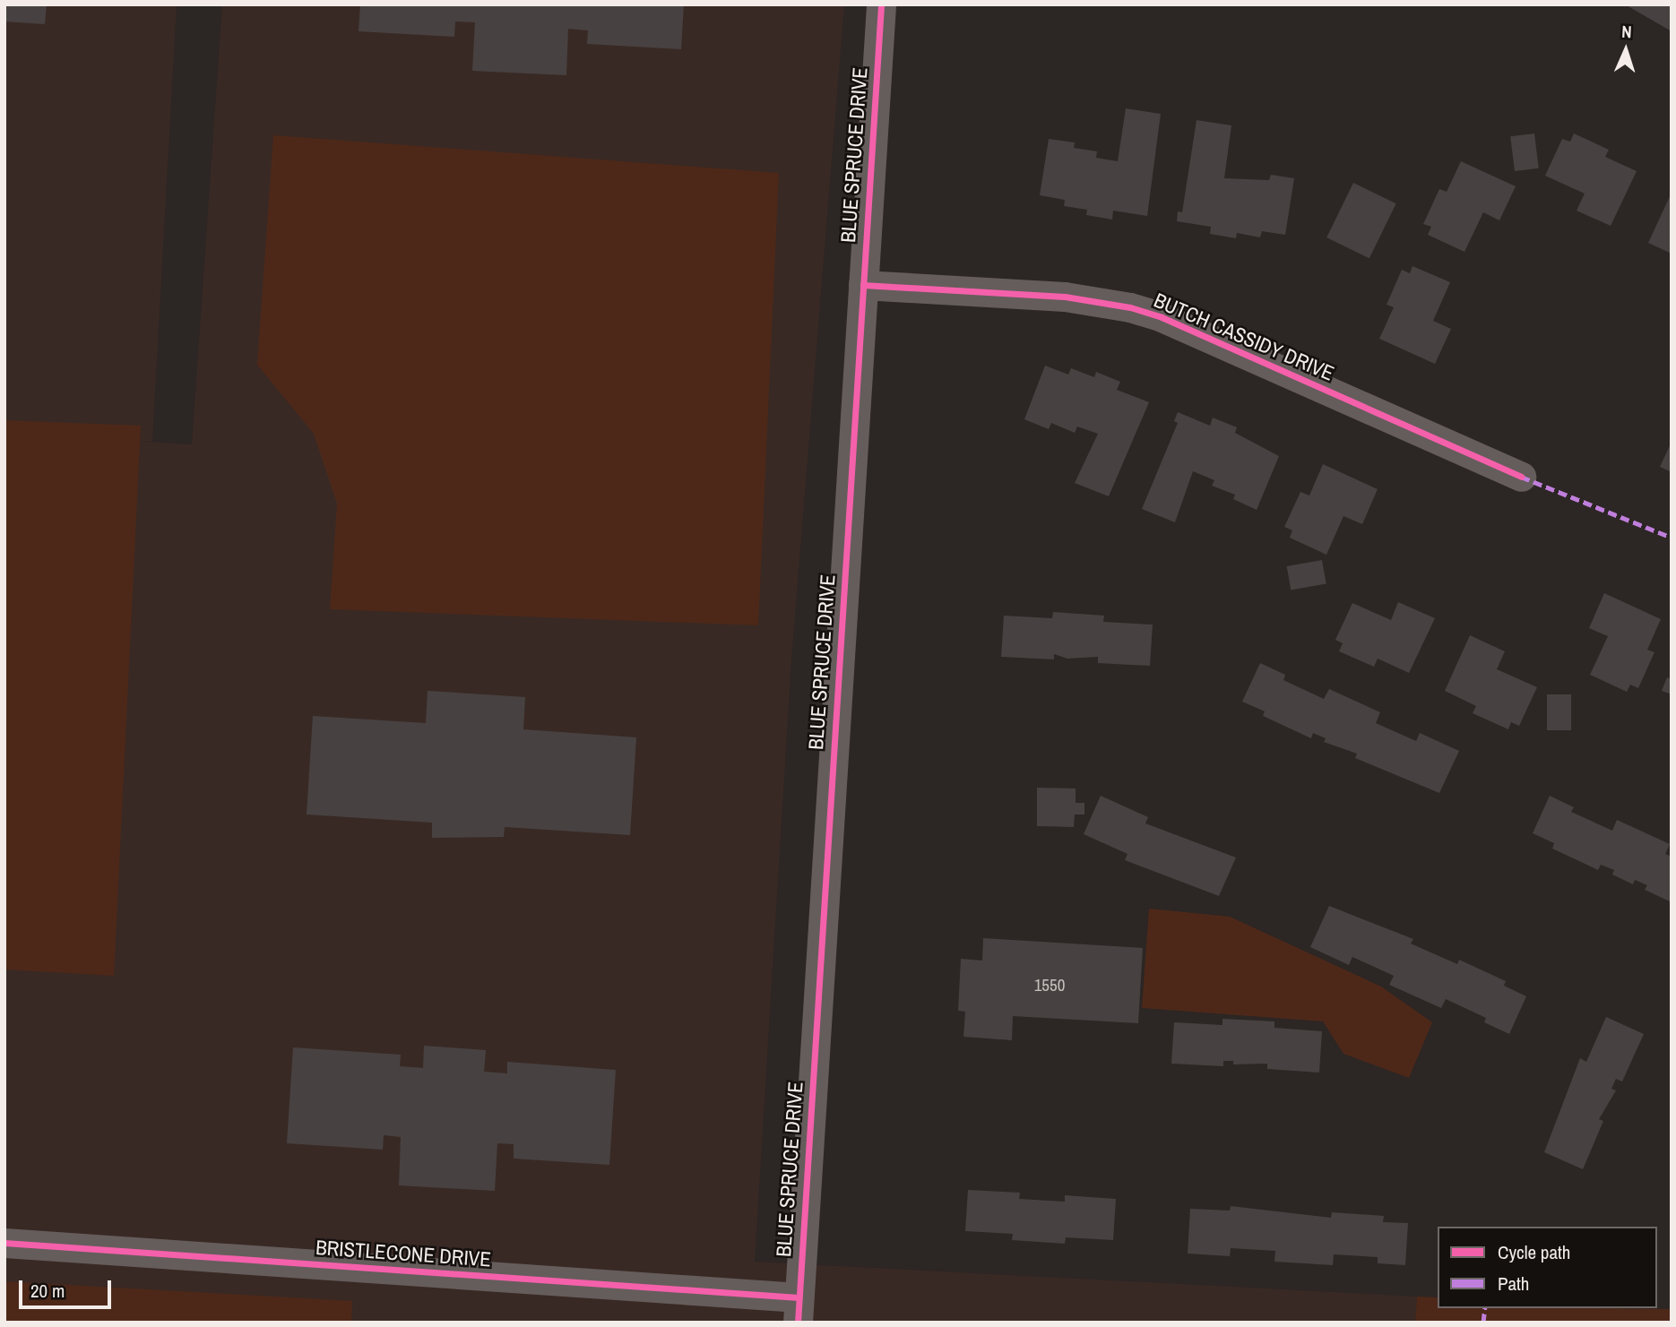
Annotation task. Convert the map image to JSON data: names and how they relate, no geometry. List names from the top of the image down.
{
  "streets": {
    "street": ["BLUE SPRUCE DRIVE", "BUTCH CASSIDY DRIVE", "BRISTLECONE DRIVE"]
  },
  "crossings": [
    ["BLUE SPRUCE DRIVE", "BUTCH CASSIDY DRIVE"],
    ["BLUE SPRUCE DRIVE", "BRISTLECONE DRIVE"]
  ],
  "house_numbers": ["1550"],
  "legend": ["Cycle path", "Path"],
  "scale_bar": "20 m",
  "north": "top"
}
